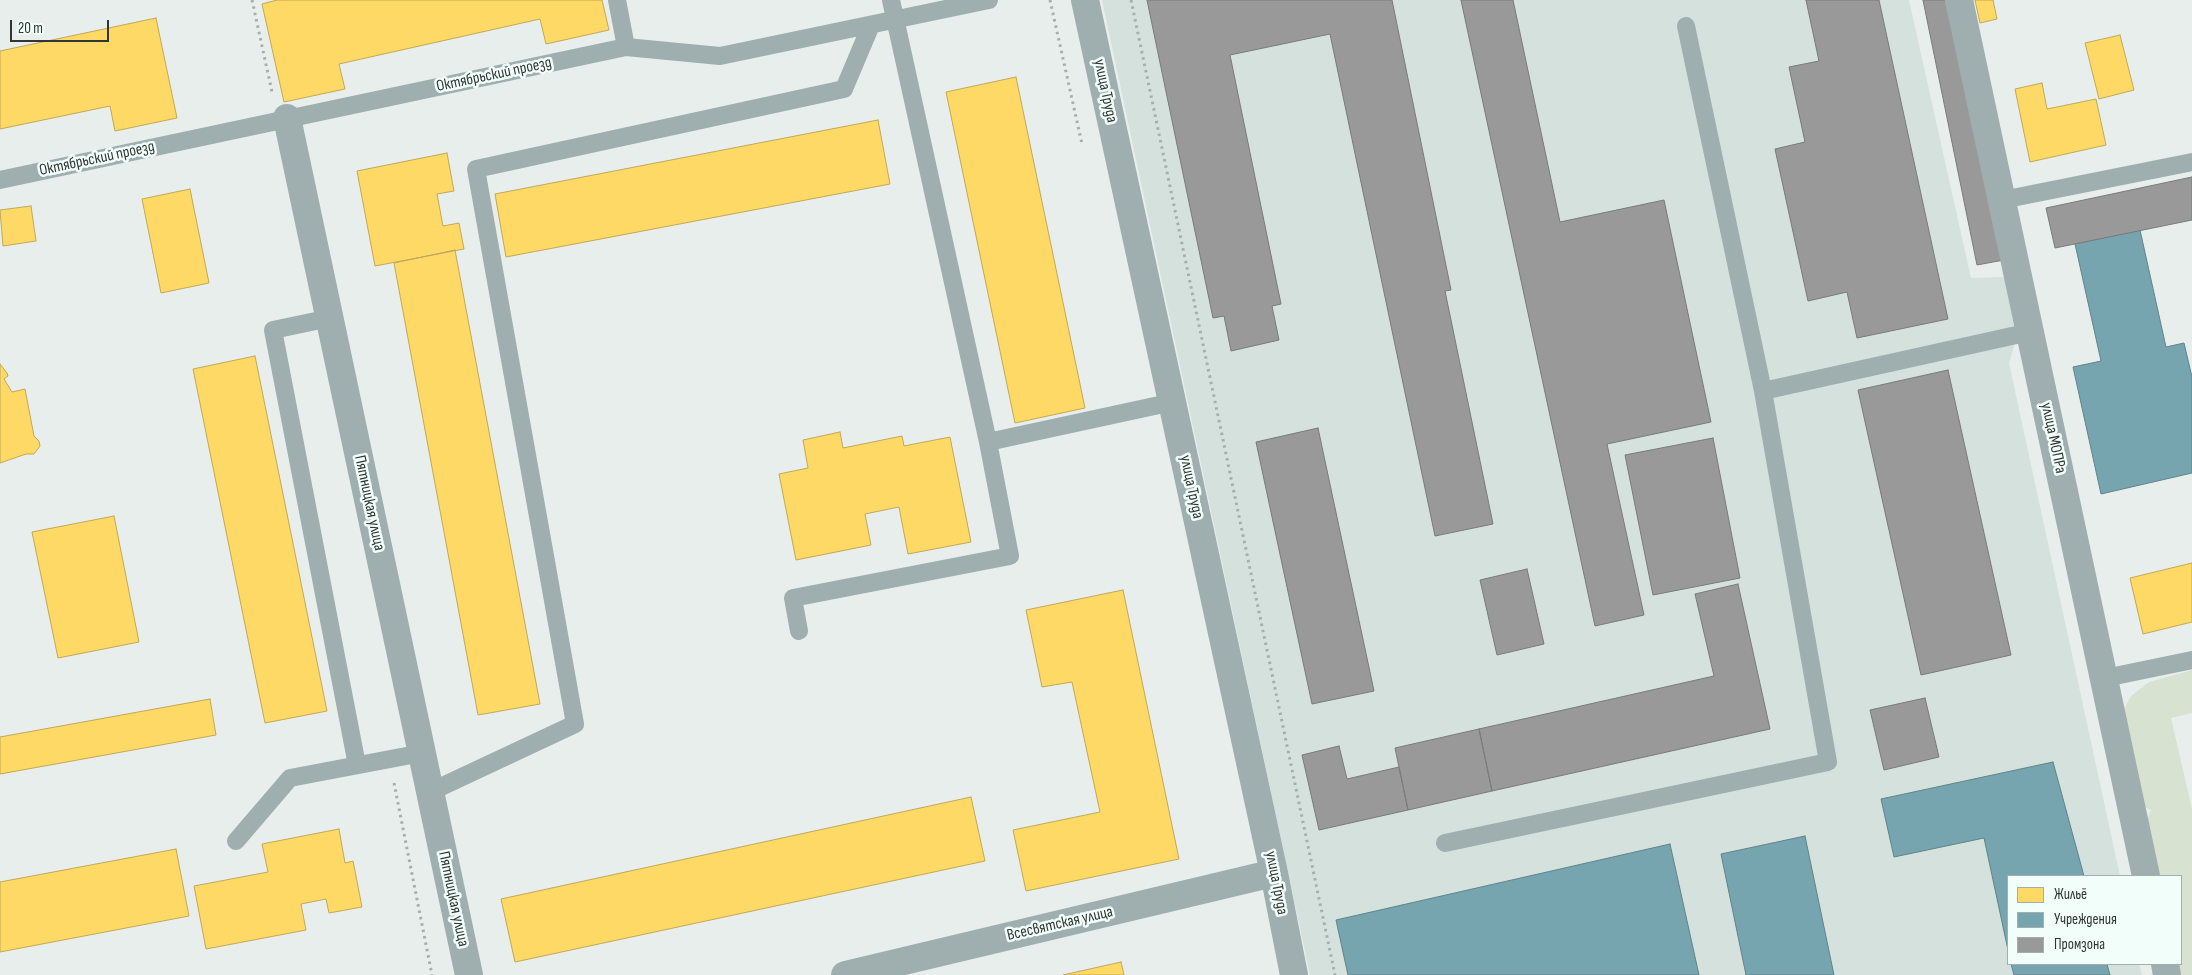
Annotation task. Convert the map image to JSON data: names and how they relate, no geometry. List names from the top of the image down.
{
  "streets": {
    "street": [
      "улица Труда",
      "улица МОПРа",
      "Пятницкая улица",
      "Всесвятская улица"
    ],
    "lane": ["Октябрьский проезд"]
  },
  "crossings": [
    ["Октябрьский проезд", "Пятницкая улица"],
    ["улица Труда", "Всесвятская улица"]
  ],
  "legend": ["Жильё", "Учреждения", "Промзона"],
  "scale_bar": "20 m"
}
